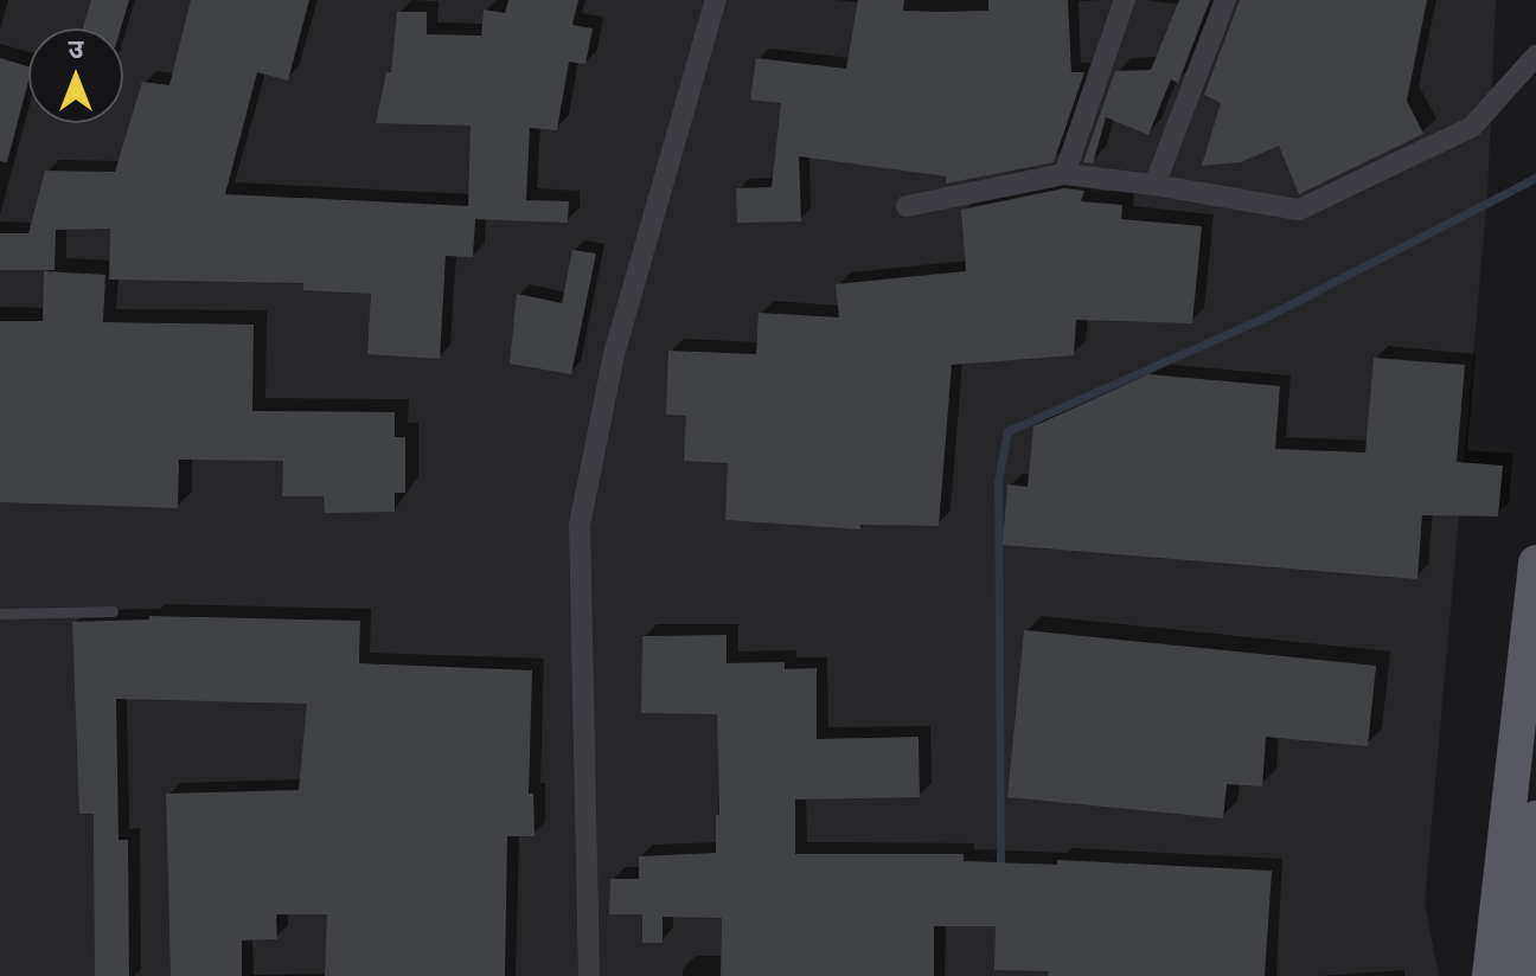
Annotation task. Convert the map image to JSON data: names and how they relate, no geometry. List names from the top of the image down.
{
  "north": "top"
}
